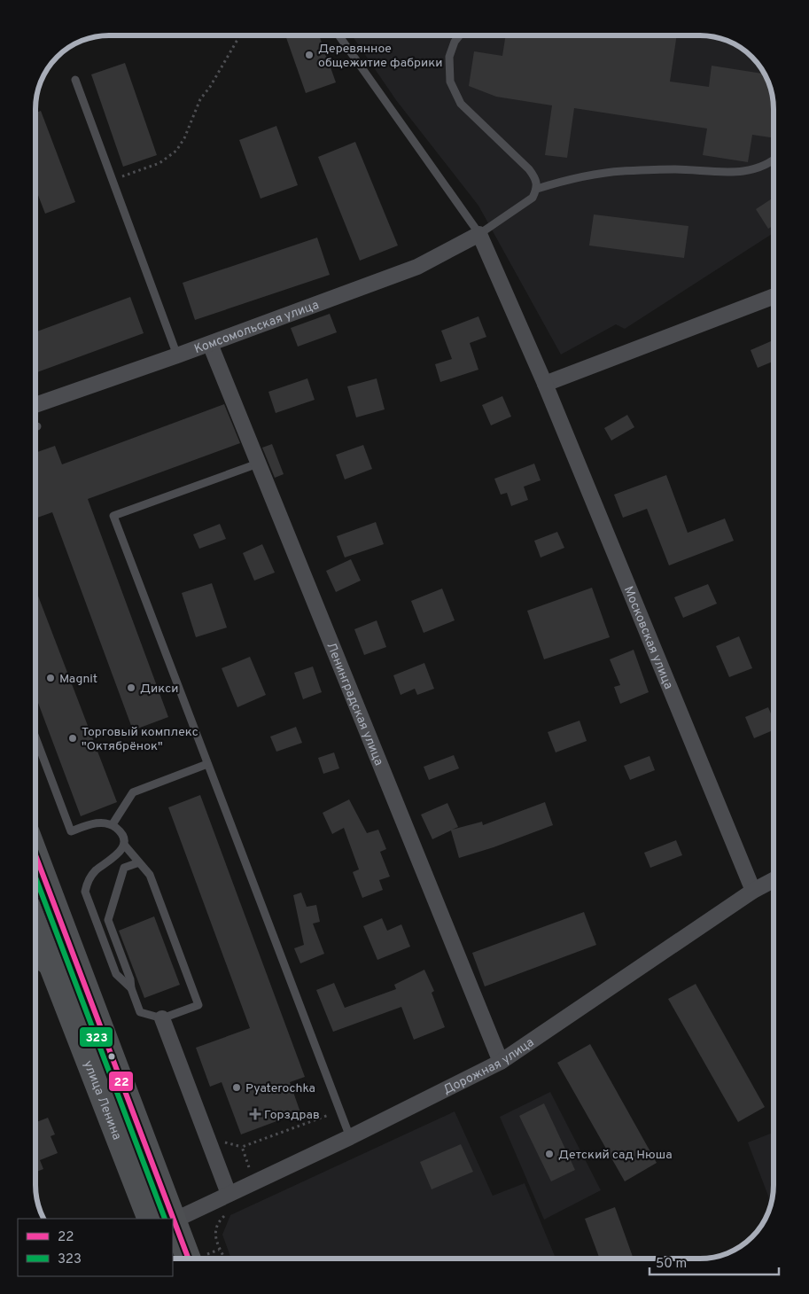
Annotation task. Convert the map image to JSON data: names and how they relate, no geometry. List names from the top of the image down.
{
  "streets": {
    "main road": ["улица Ленина"],
    "street": [
      "Комсомольская улица",
      "Московская улица",
      "Ленинградская улица",
      "Дорожная улица"
    ]
  },
  "crossings": [
    ["Комсомольская улица", "Московская улица"],
    ["Комсомольская улица", "Ленинградская улица"],
    ["Московская улица", "Дорожная улица"],
    ["Ленинградская улица", "Дорожная улица"],
    ["Дорожная улица", "улица Ленина"]
  ],
  "places": {
    "other": [
      "Деревянное общежитие фабрики",
      "Magnit",
      "Дикси",
      "Торговый комплекс \"Октябрёнок\"",
      "Pyaterochka",
      "Детский сад Нюша"
    ],
    "health": ["Горздрав"]
  },
  "lines": ["transit line 22", "transit line 323"],
  "legend": ["22", "323"],
  "scale_bar": "50 m"
}
